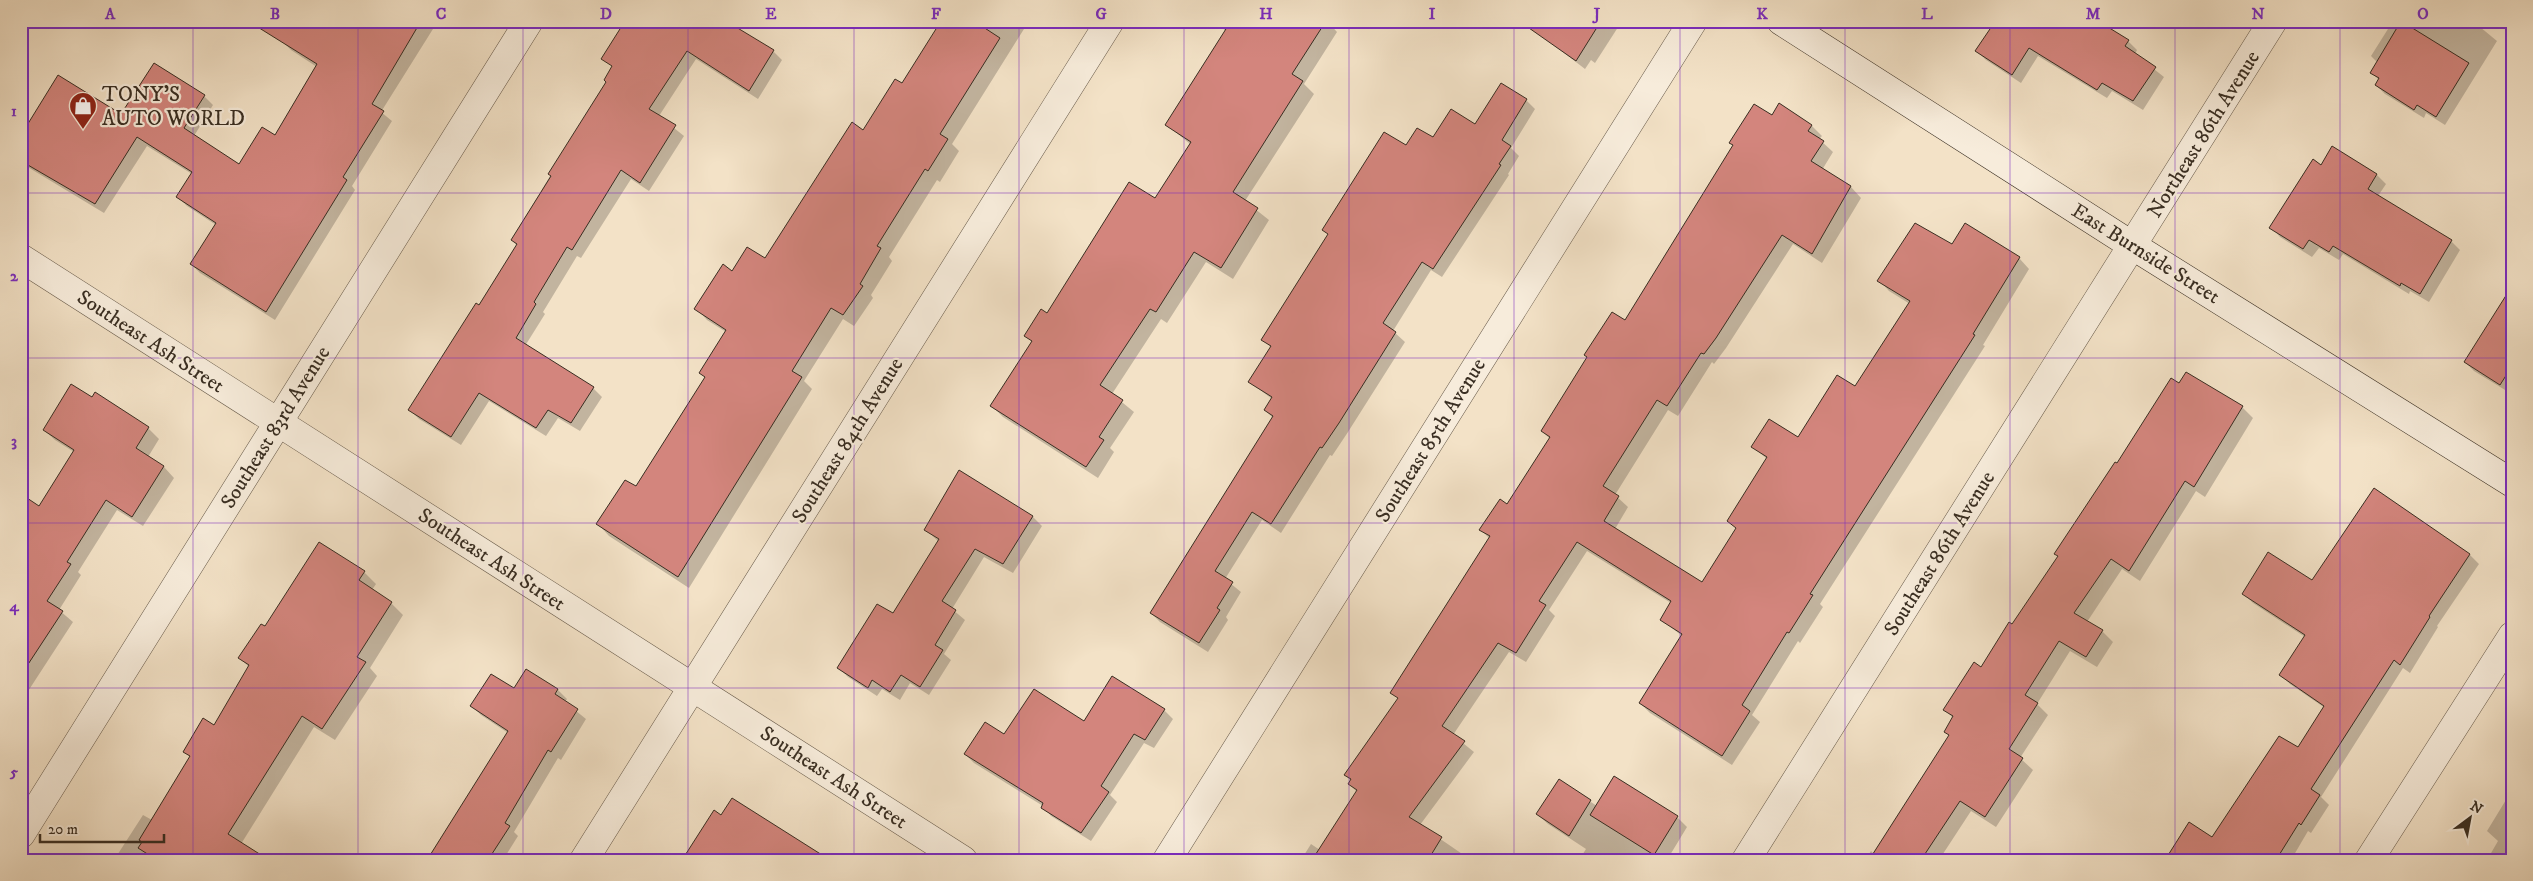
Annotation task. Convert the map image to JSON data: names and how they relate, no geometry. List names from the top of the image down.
{
  "streets": {
    "street": [
      "Northeast 86th Avenue",
      "East Burnside Street",
      "Southeast Ash Street",
      "Southeast 83rd Avenue",
      "Southeast 84th Avenue",
      "Southeast 85th Avenue",
      "Southeast 86th Avenue"
    ]
  },
  "crossings": [
    ["Northeast 86th Avenue", "East Burnside Street"],
    ["Northeast 86th Avenue", "Southeast 86th Avenue"],
    ["East Burnside Street", "Southeast 86th Avenue"],
    ["Southeast Ash Street", "Southeast 83rd Avenue"],
    ["Southeast Ash Street", "Southeast 84th Avenue"]
  ],
  "places": {
    "shop": ["TONY'S AUTO WORLD"]
  },
  "scale_bar": "20 m",
  "north": "top right",
  "grid": {
    "columns": [
      "A",
      "B",
      "C",
      "D",
      "E",
      "F",
      "G",
      "H",
      "I",
      "J",
      "K",
      "L",
      "M",
      "N",
      "O"
    ],
    "rows": [
      "1",
      "2",
      "3",
      "4",
      "5"
    ]
  }
}
